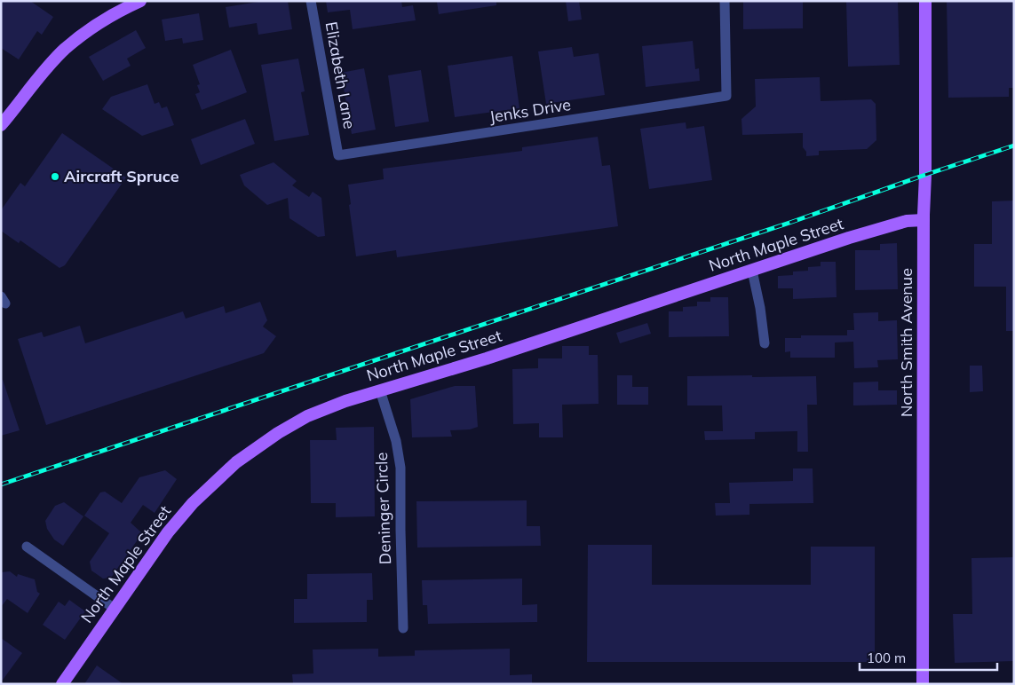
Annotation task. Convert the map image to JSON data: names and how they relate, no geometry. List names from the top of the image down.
{
  "streets": {
    "main road": ["North Maple Street", "North Smith Avenue"],
    "street": ["Elizabeth Lane", "Jenks Drive", "Deninger Circle"]
  },
  "crossings": [
    ["Elizabeth Lane", "Jenks Drive"],
    ["North Maple Street", "North Smith Avenue"],
    ["North Maple Street", "Deninger Circle"]
  ],
  "places": ["Aircraft Spruce"],
  "scale_bar": "100 m"
}
